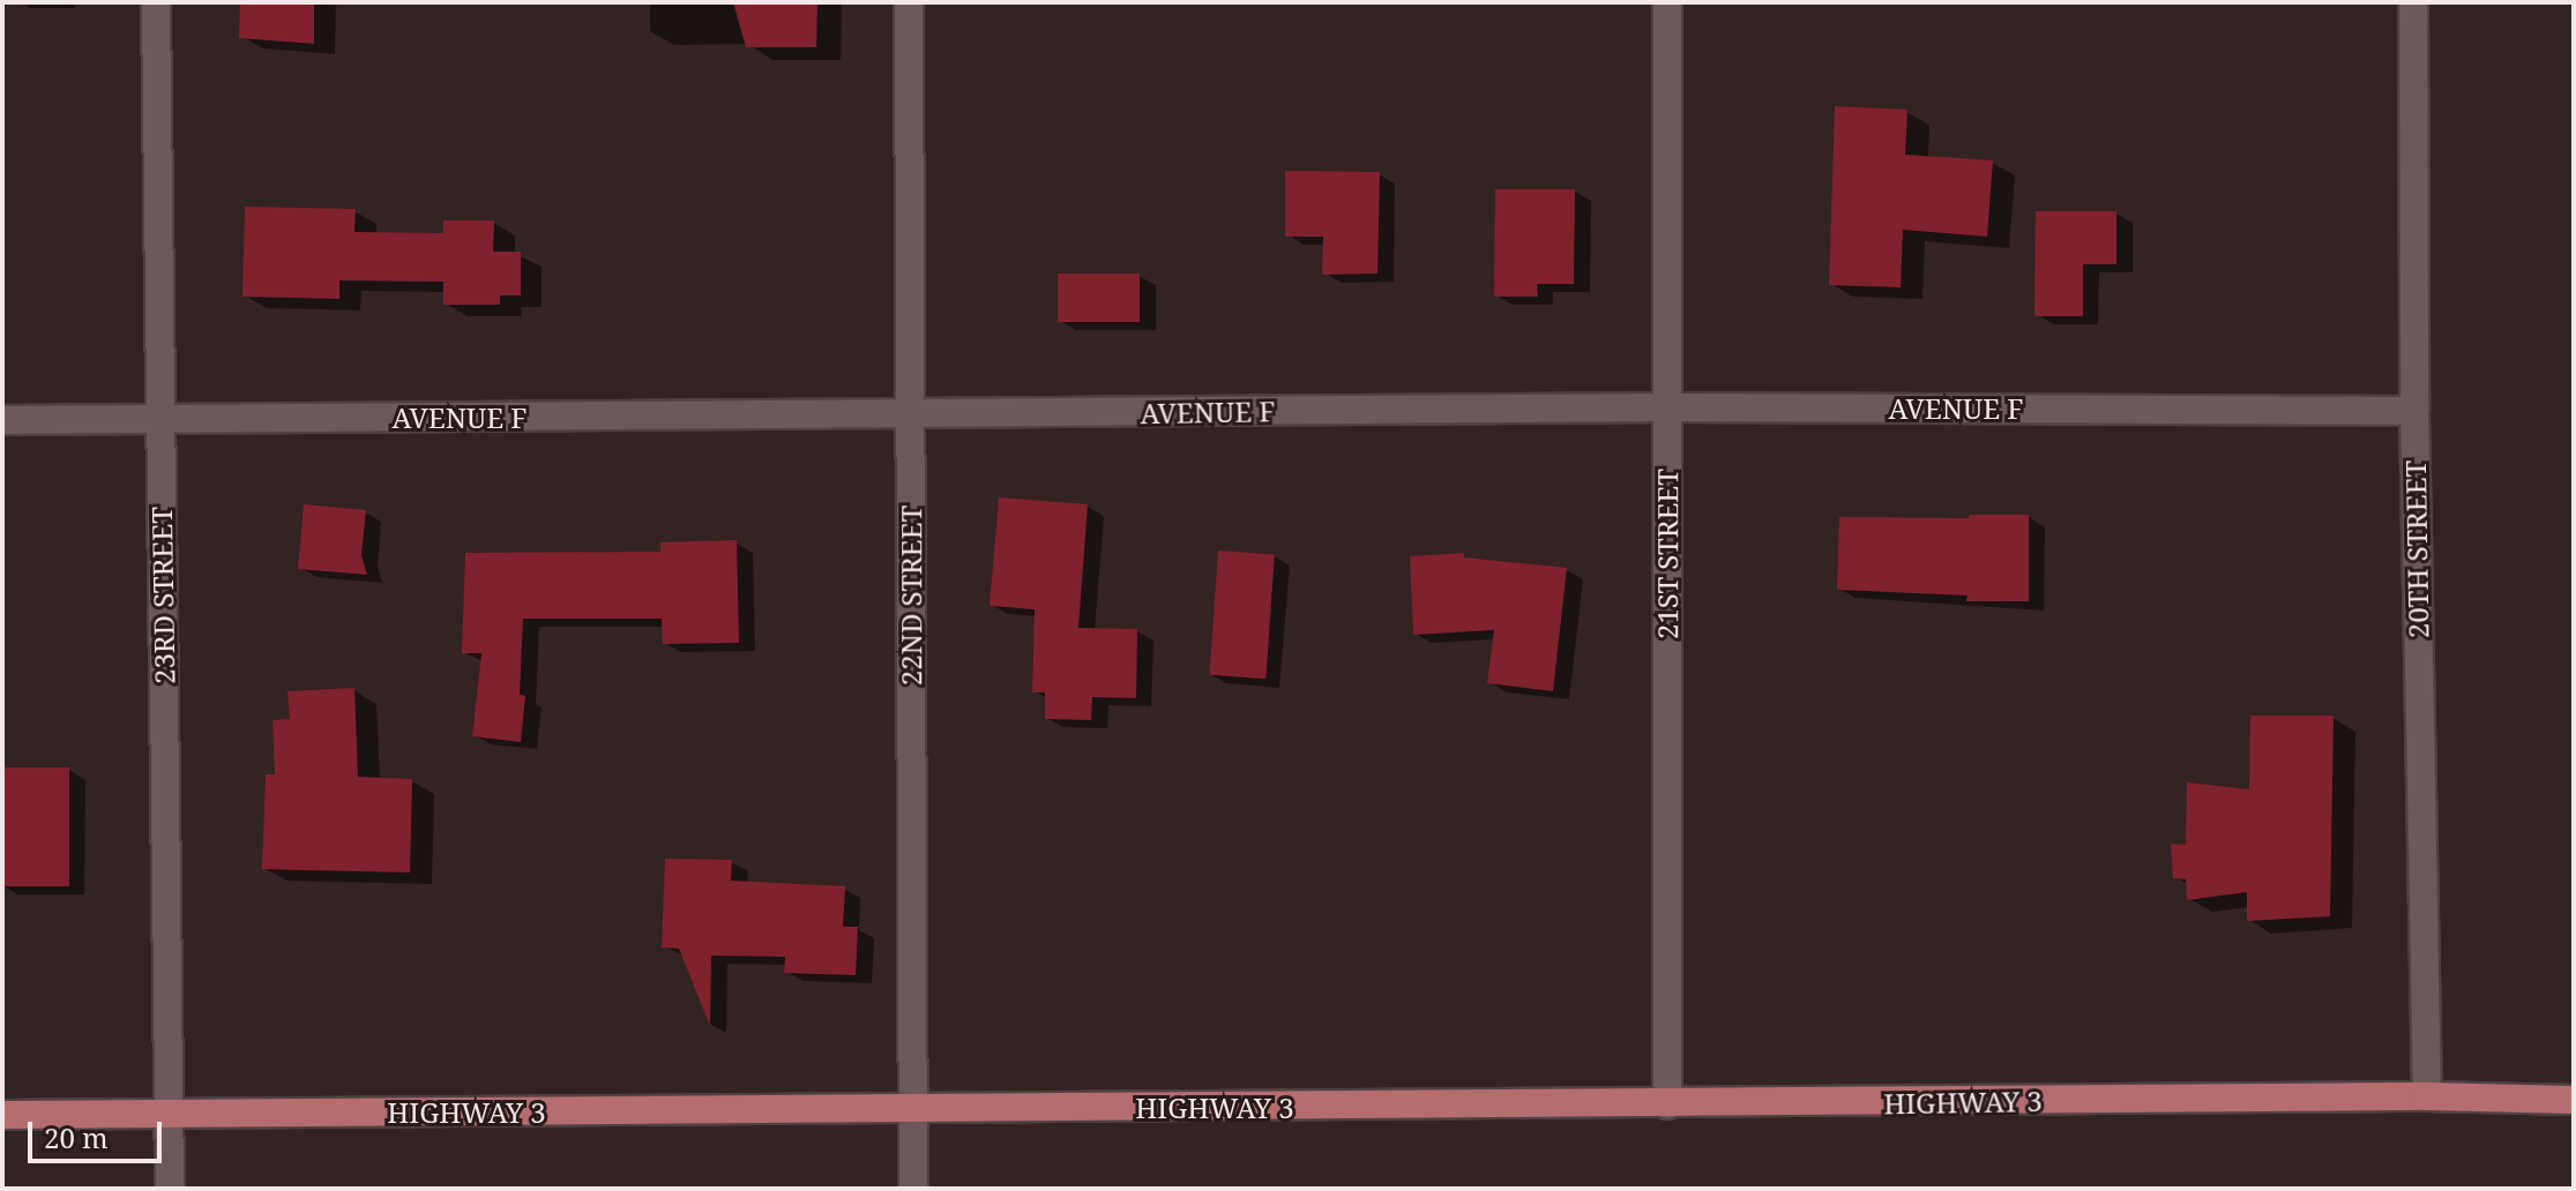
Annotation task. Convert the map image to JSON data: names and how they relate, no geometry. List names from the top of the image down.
{
  "streets": {
    "main road": ["HIGHWAY 3"],
    "street": [
      "AVENUE F",
      "20TH STREET",
      "21ST STREET",
      "23RD STREET",
      "22ND STREET"
    ]
  },
  "crossings": [
    ["AVENUE F", "20TH STREET"],
    ["AVENUE F", "21ST STREET"],
    ["AVENUE F", "23RD STREET"],
    ["AVENUE F", "22ND STREET"],
    ["20TH STREET", "HIGHWAY 3"],
    ["21ST STREET", "HIGHWAY 3"],
    ["23RD STREET", "HIGHWAY 3"],
    ["22ND STREET", "HIGHWAY 3"]
  ],
  "scale_bar": "20 m"
}
